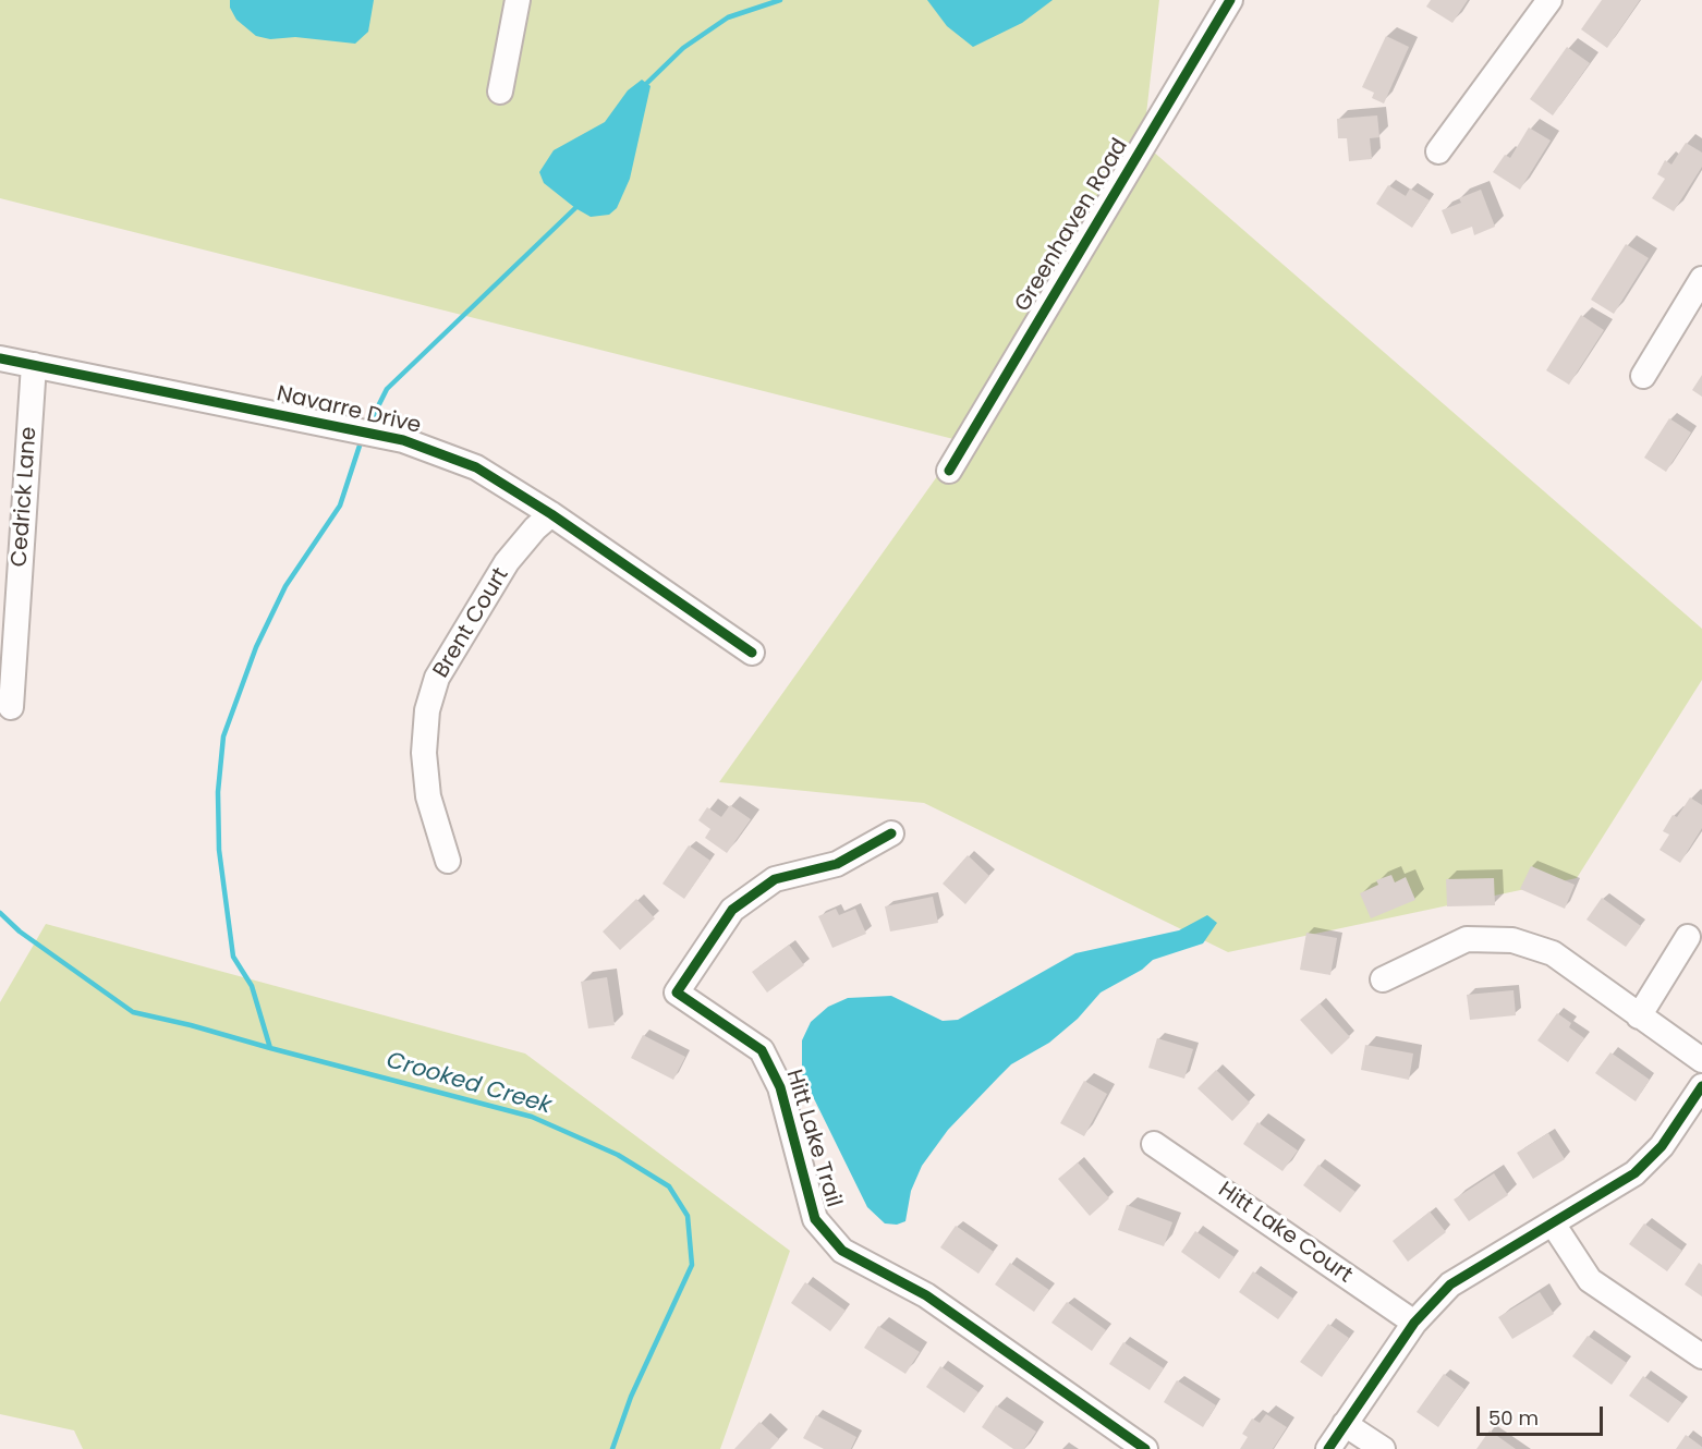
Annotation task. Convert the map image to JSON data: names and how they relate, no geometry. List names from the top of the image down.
{
  "streets": {
    "street": [
      "Greenhaven Road",
      "Navarre Drive",
      "Cedrick Lane",
      "Brent Court",
      "Hitt Lake Trail",
      "Hitt Lake Court"
    ]
  },
  "crossings": [
    ["Navarre Drive", "Cedrick Lane"],
    ["Navarre Drive", "Brent Court"]
  ],
  "water": ["Crooked Creek"],
  "scale_bar": "50 m"
}
